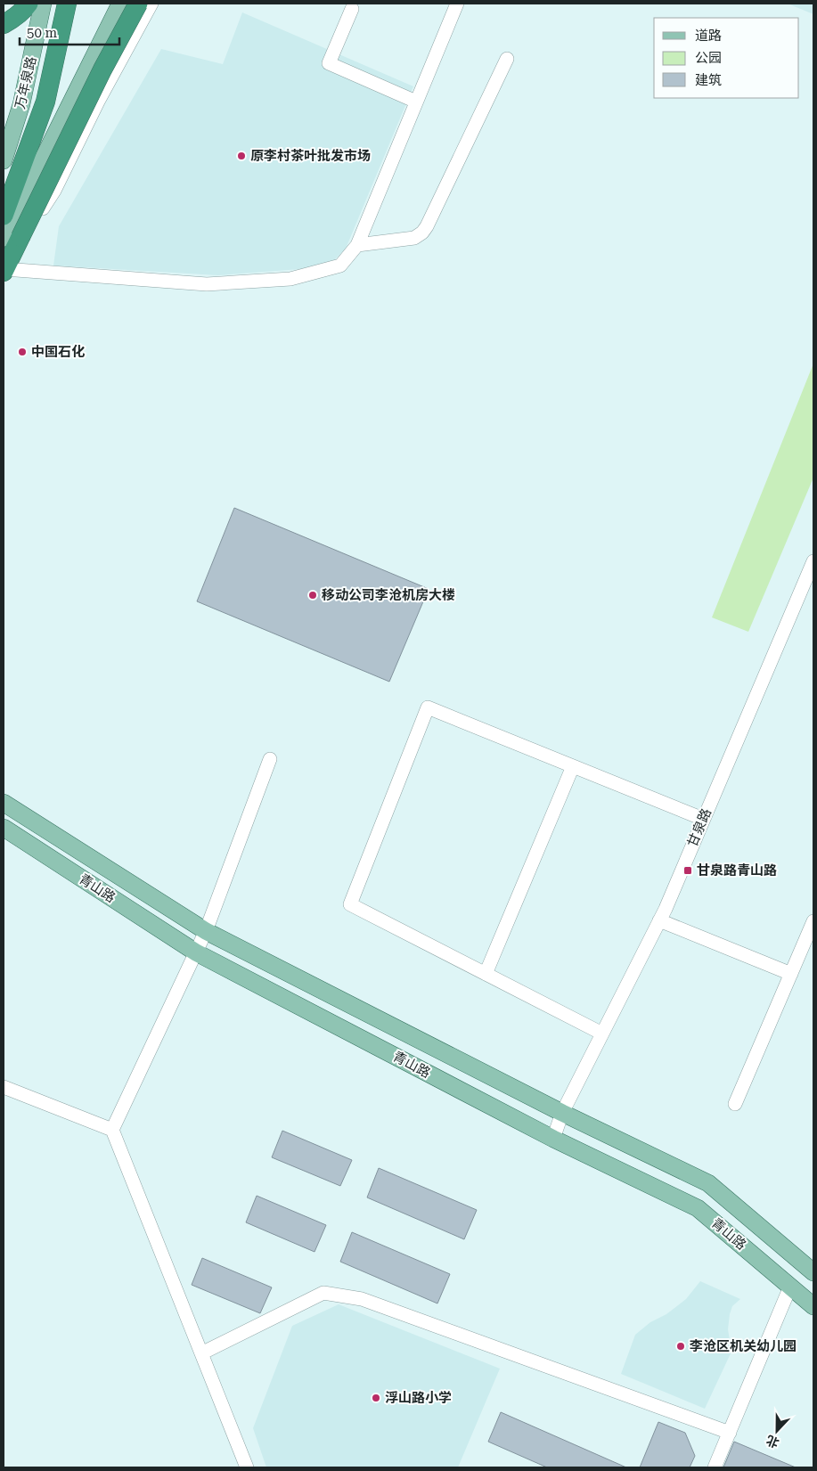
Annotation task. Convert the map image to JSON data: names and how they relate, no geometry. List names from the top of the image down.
{
  "streets": {
    "main road": ["万年泉路", "青山路"],
    "street": ["甘泉路"]
  },
  "crossings": [
    ["甘泉路", "青山路"]
  ],
  "places": {
    "other": [
      "原李村茶叶批发市场",
      "中国石化",
      "移动公司李沧机房大楼",
      "李沧区机关幼儿园",
      "浮山路小学"
    ],
    "transit": ["甘泉路青山路"]
  },
  "legend": ["道路", "公园", "建筑"],
  "scale_bar": "50 m",
  "north": "bottom"
}
